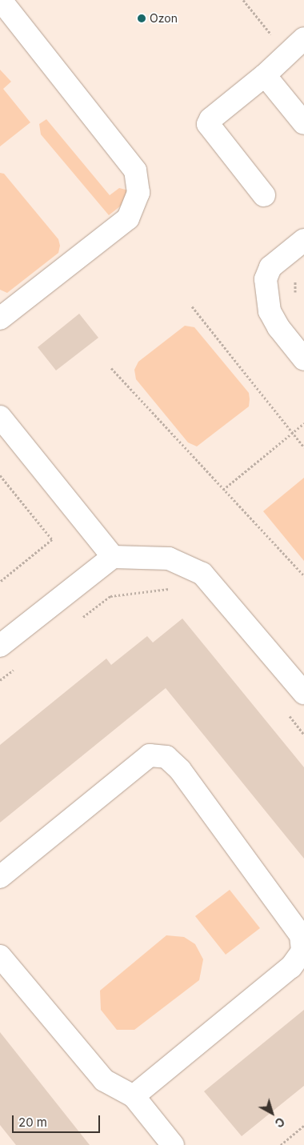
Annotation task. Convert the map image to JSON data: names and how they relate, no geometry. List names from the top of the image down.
{
  "places": ["Ozon"],
  "scale_bar": "20 m",
  "north": "bottom right"
}
